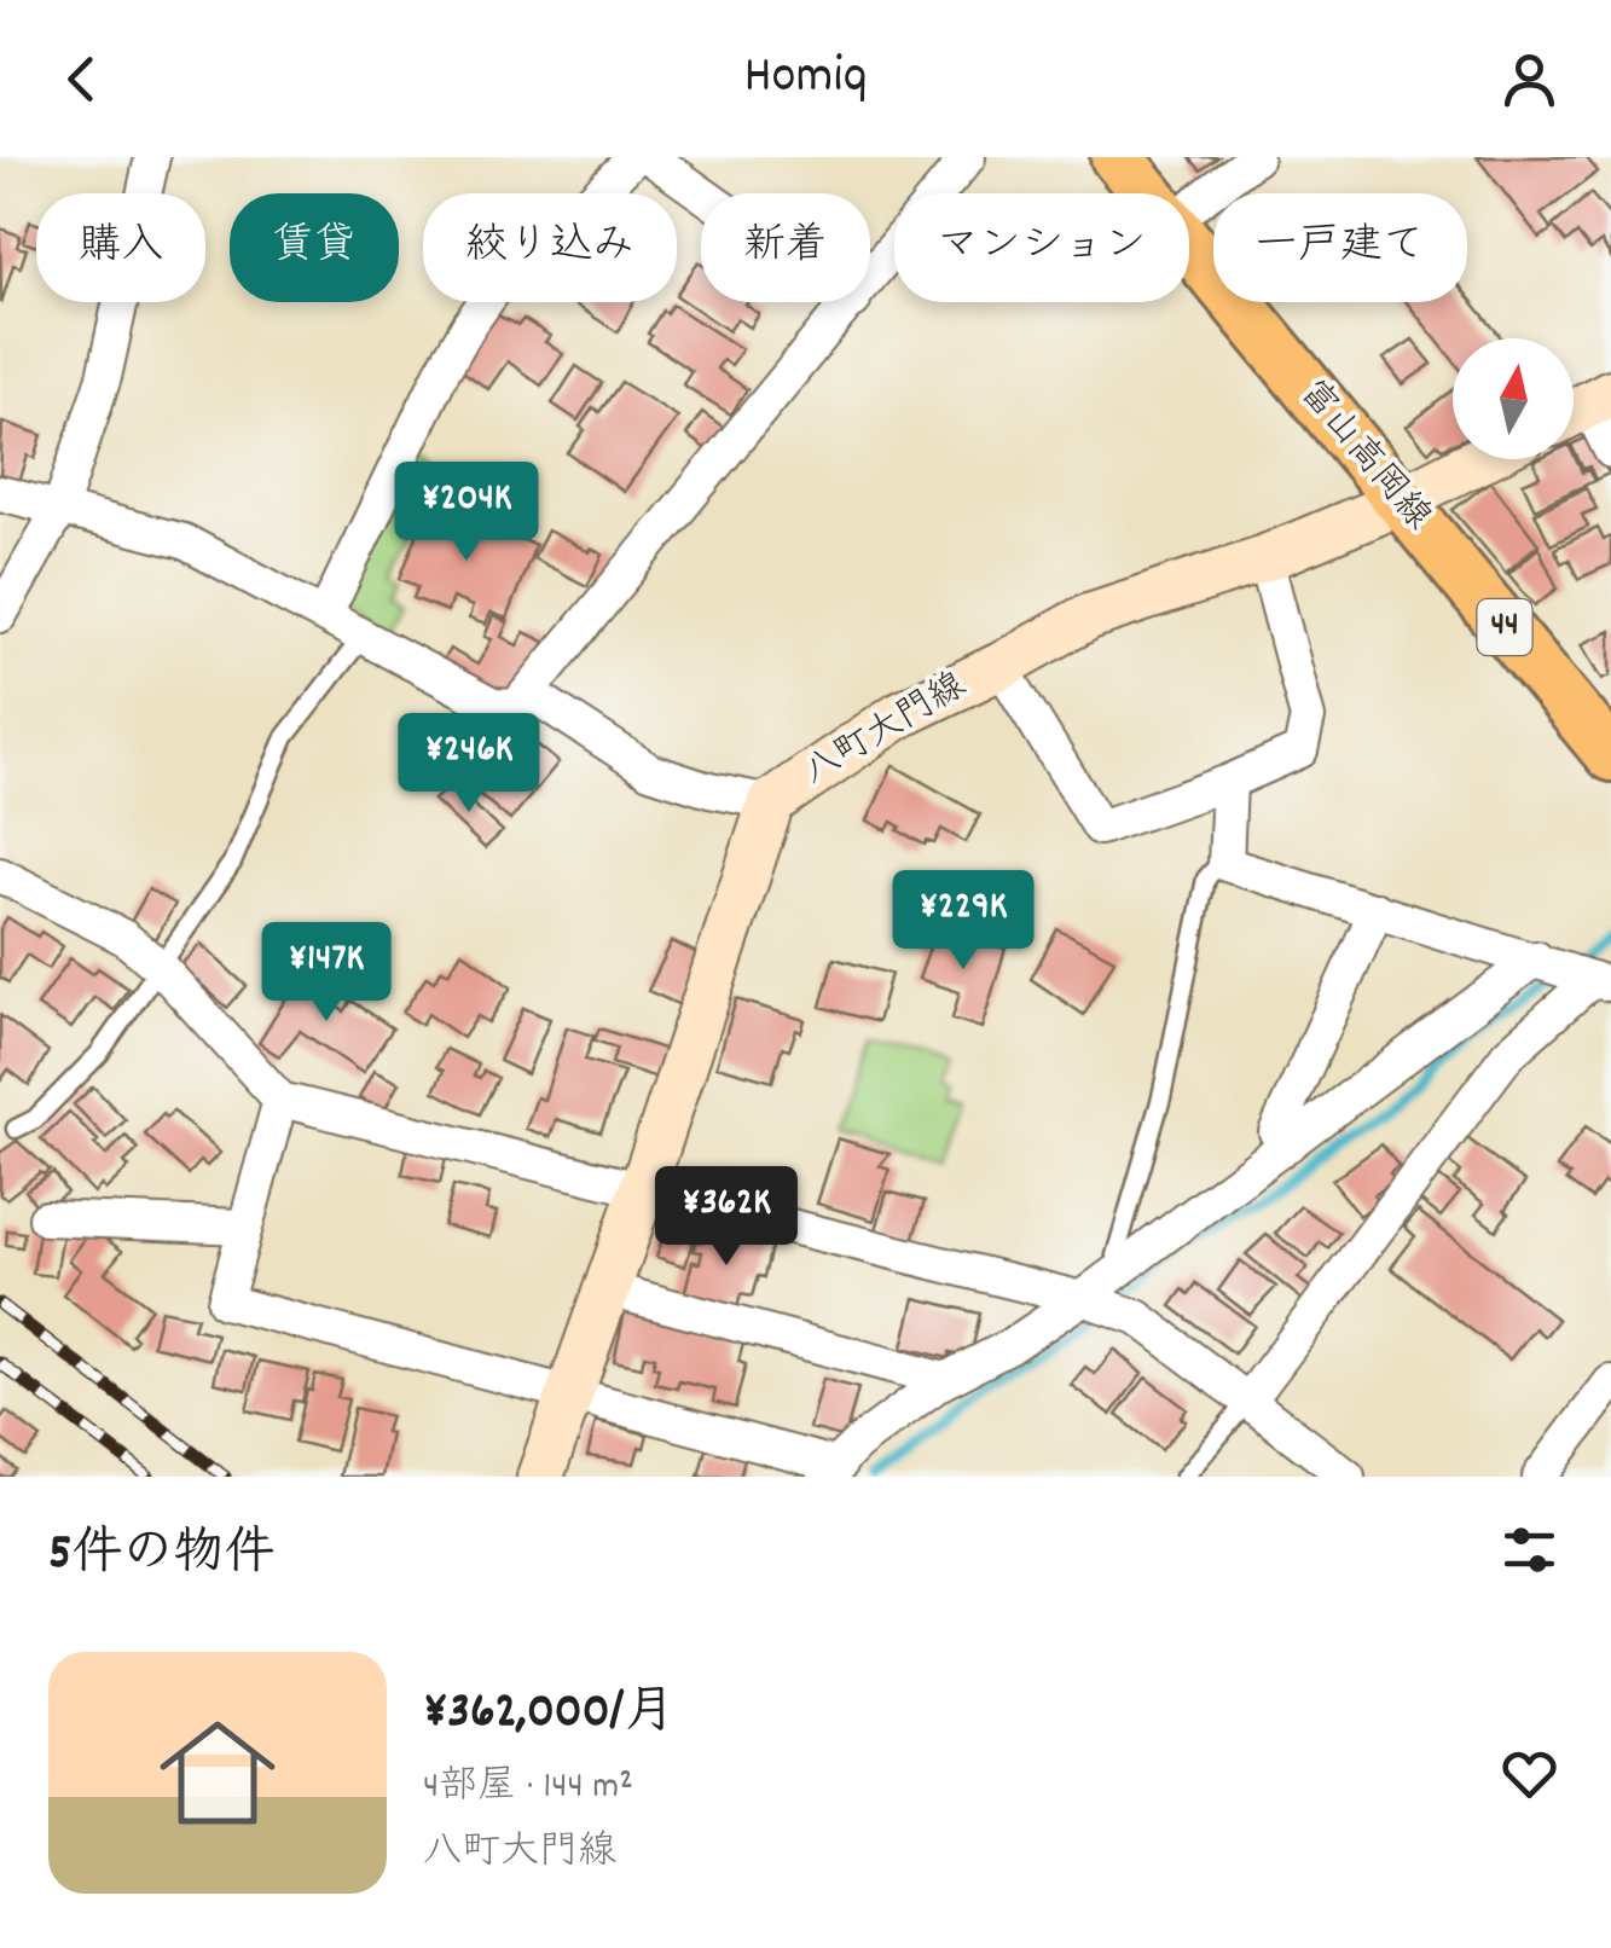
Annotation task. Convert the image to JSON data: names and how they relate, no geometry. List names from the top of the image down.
{
  "streets": {
    "main road": ["富山高岡線", "44", "八町大門線"]
  },
  "crossings": [
    ["富山高岡線", "八町大門線"]
  ],
  "north": "top",
  "page": {
    "header": "Homiq",
    "chip": [
      "購入",
      "賃貸",
      "絞り込み",
      "新着",
      "マンション",
      "一戸建て"
    ],
    "price": [
      "¥204K",
      "¥246K",
      "¥229K",
      "¥147K",
      "¥362K"
    ],
    "heading": "5件の物件",
    "list": [
      {
        "name": "¥362,000/月",
        "note": "4部屋 · 144 m² · 八町大門線"
      }
    ]
  }
}
